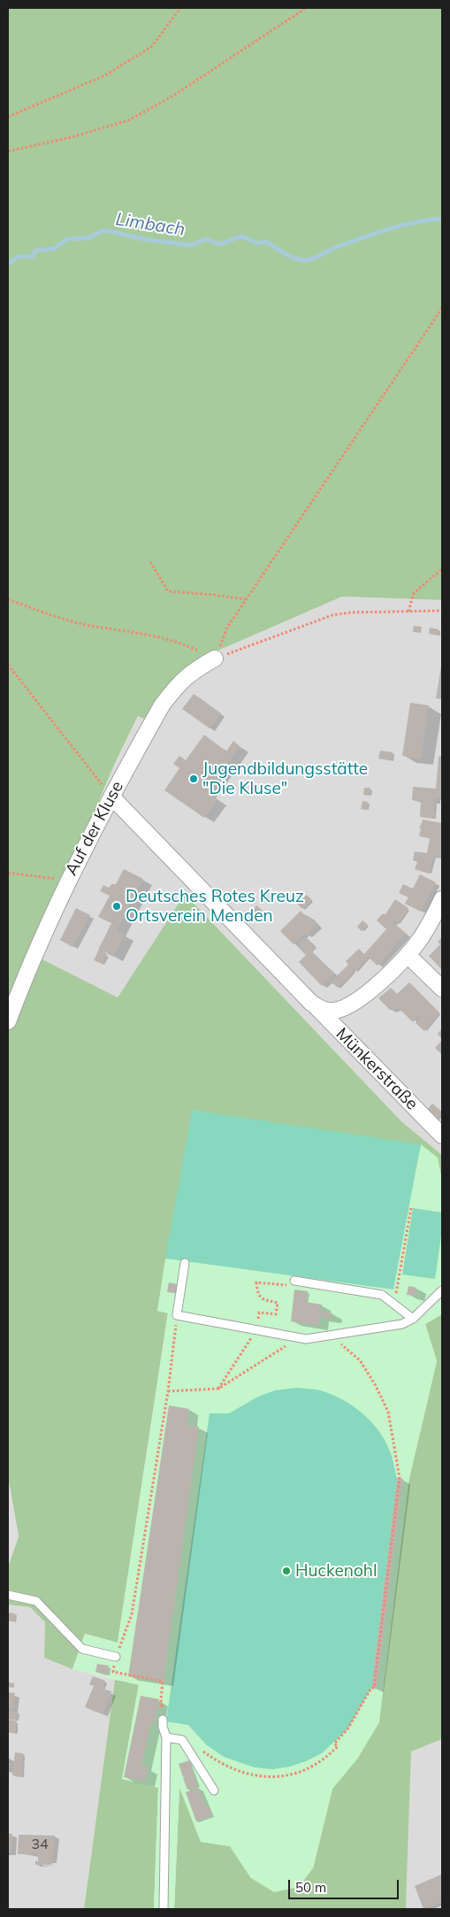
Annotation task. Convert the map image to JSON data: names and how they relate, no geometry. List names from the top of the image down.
{
  "streets": {
    "street": ["Auf der Kluse", "Münkerstraße"]
  },
  "crossings": [
    ["Auf der Kluse", "Münkerstraße"]
  ],
  "water": ["Limbach"],
  "places": ["Jugendbildungsstätte \"Die Kluse\"", "Deutsches Rotes Kreuz Ortsverein Menden", "Huckenohl"],
  "house_numbers": ["34"],
  "scale_bar": "50 m"
}
